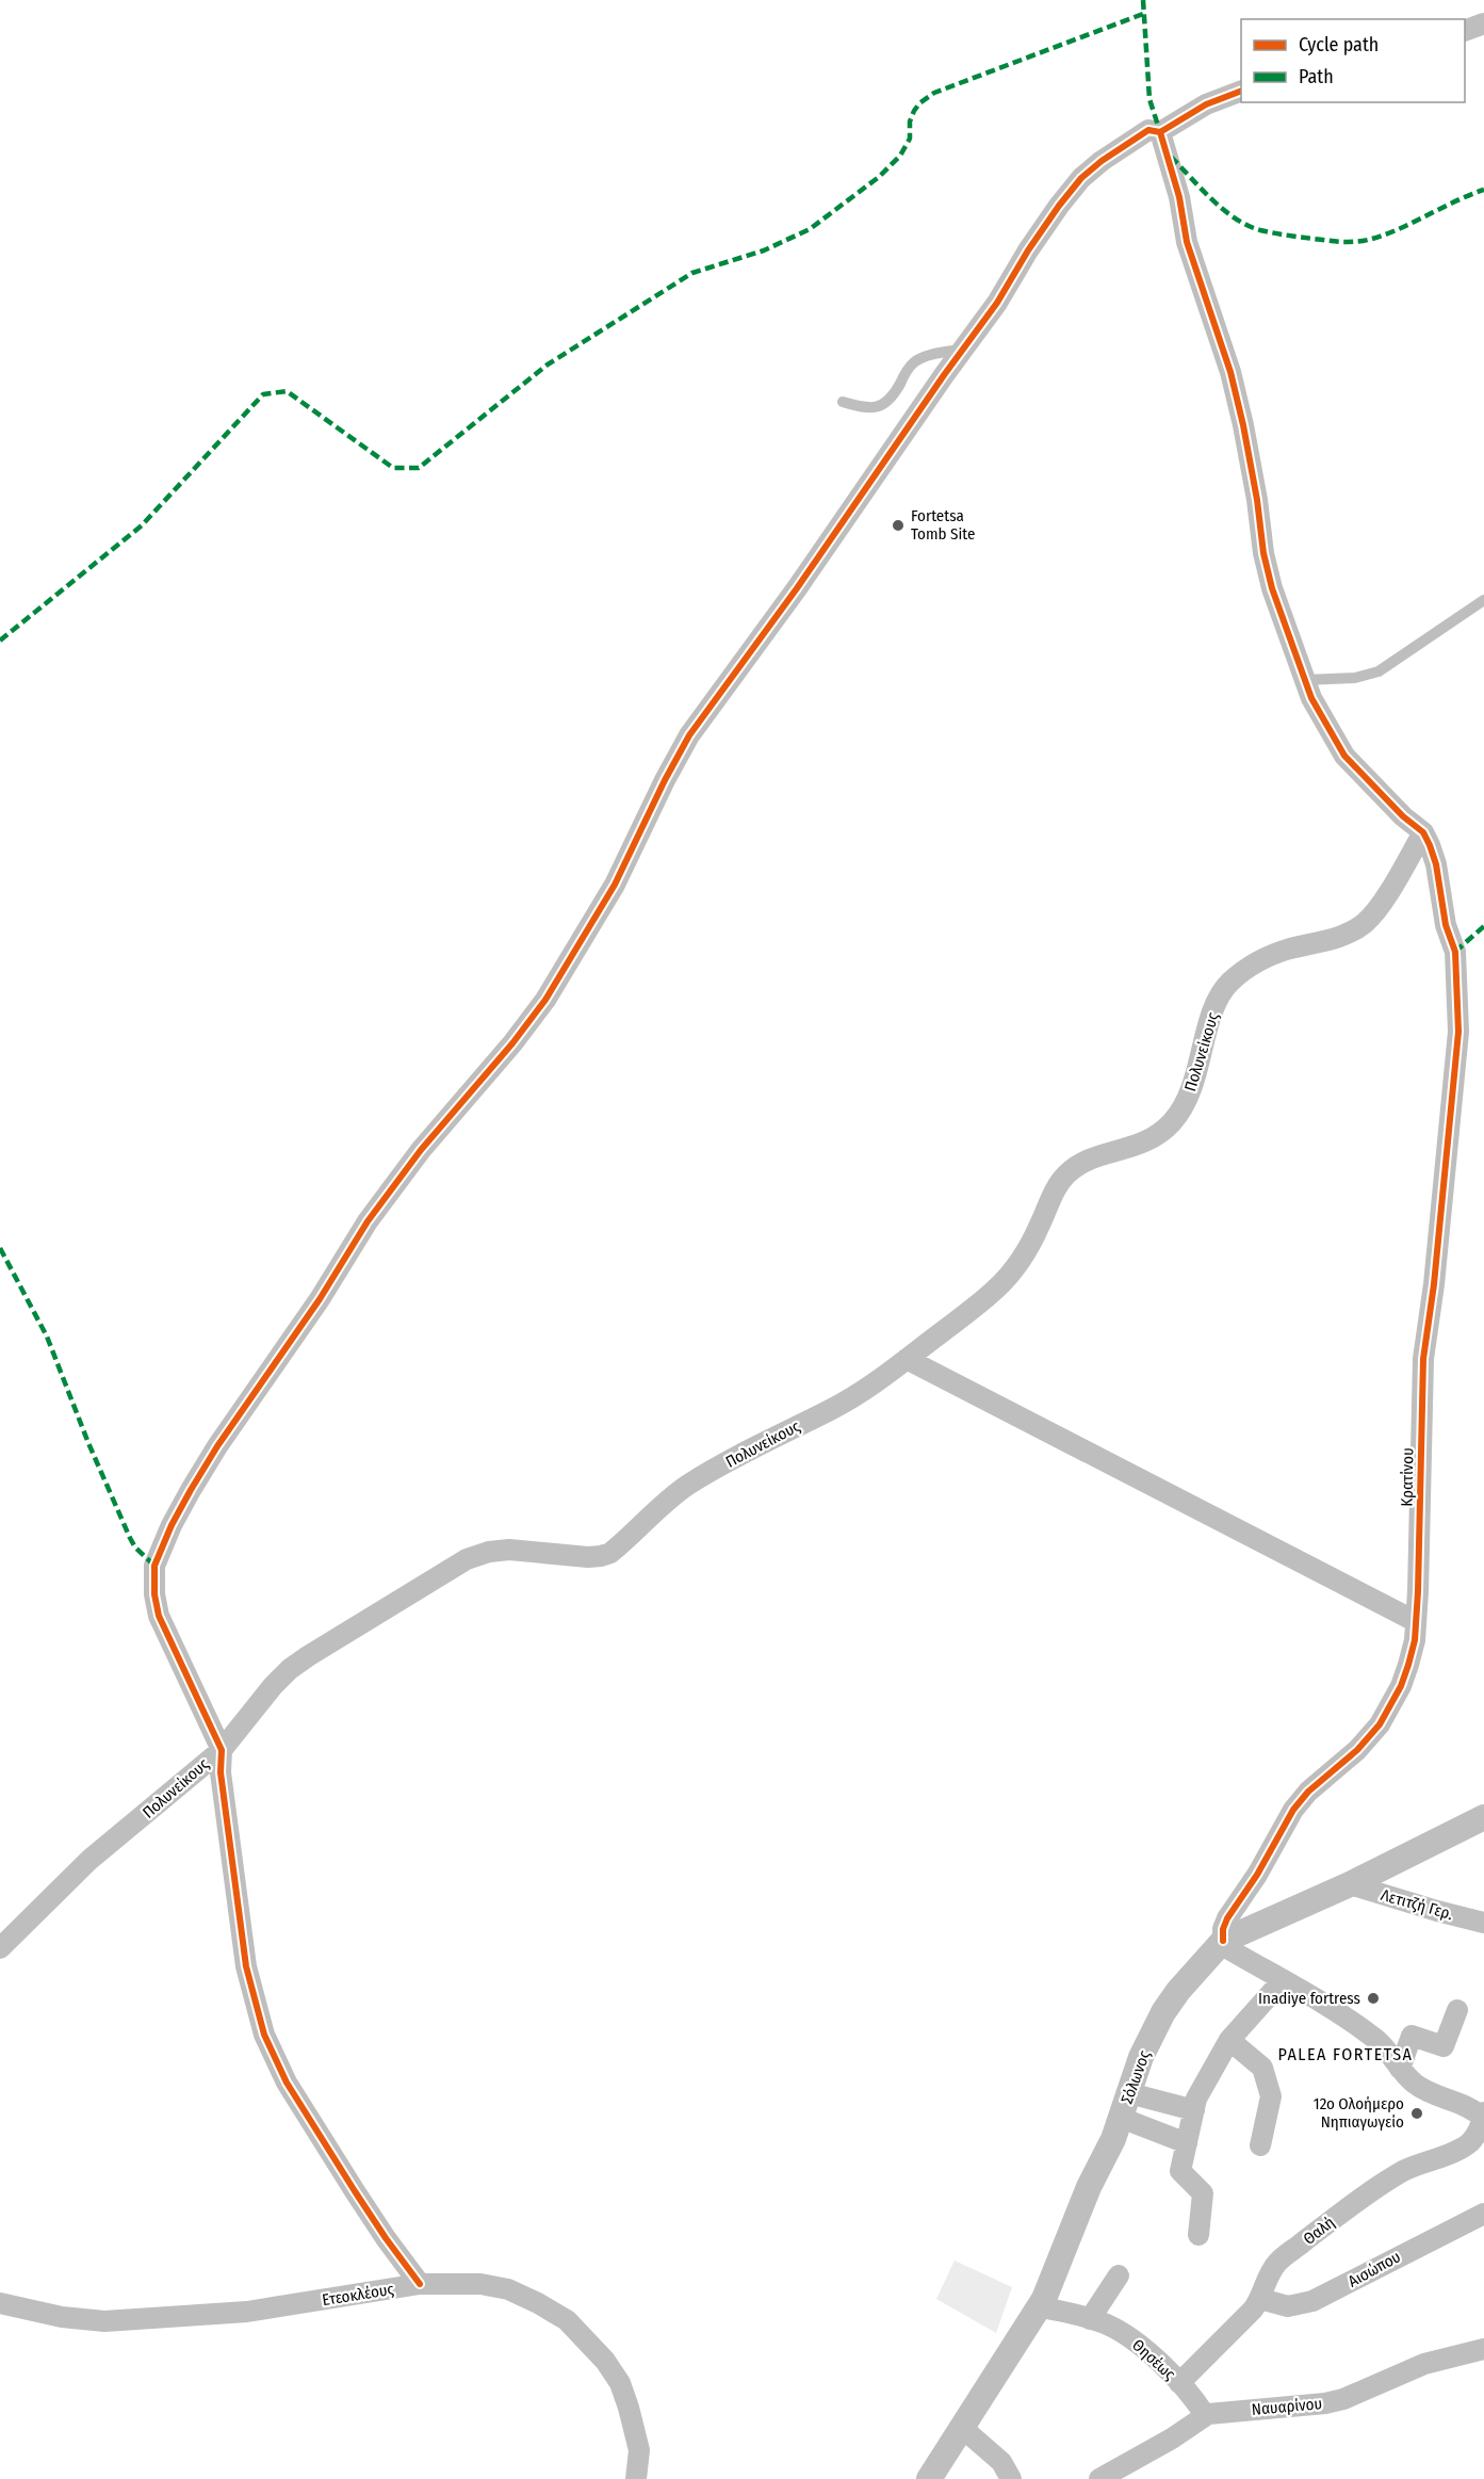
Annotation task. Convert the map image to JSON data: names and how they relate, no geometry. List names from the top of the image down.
{
  "streets": {
    "street": [
      "Πολυνείκους",
      "Κρατίνου",
      "Λετιτζή Γερ.",
      "Σόλωνος",
      "Θαλή",
      "Αισώπου",
      "Ετεοκλέους",
      "Θησέως",
      "Ναυαρίνου"
    ]
  },
  "crossings": [
    ["Πολυνείκους", "Κρατίνου"],
    ["Κρατίνου", "Σόλωνος"],
    ["Λετιτζή Γερ.", "Σόλωνος"],
    ["Σόλωνος", "Θησέως"],
    ["Θαλή", "Αισώπου"],
    ["Θαλή", "Θησέως"],
    ["Θησέως", "Ναυαρίνου"]
  ],
  "districts": ["PALEA FORTETSA"],
  "places": ["Fortetsa Tomb Site", "Inadiye fortress", "12ο Ολοήμερο Νηπιαγωγείο"],
  "legend": ["Cycle path", "Path"]
}
